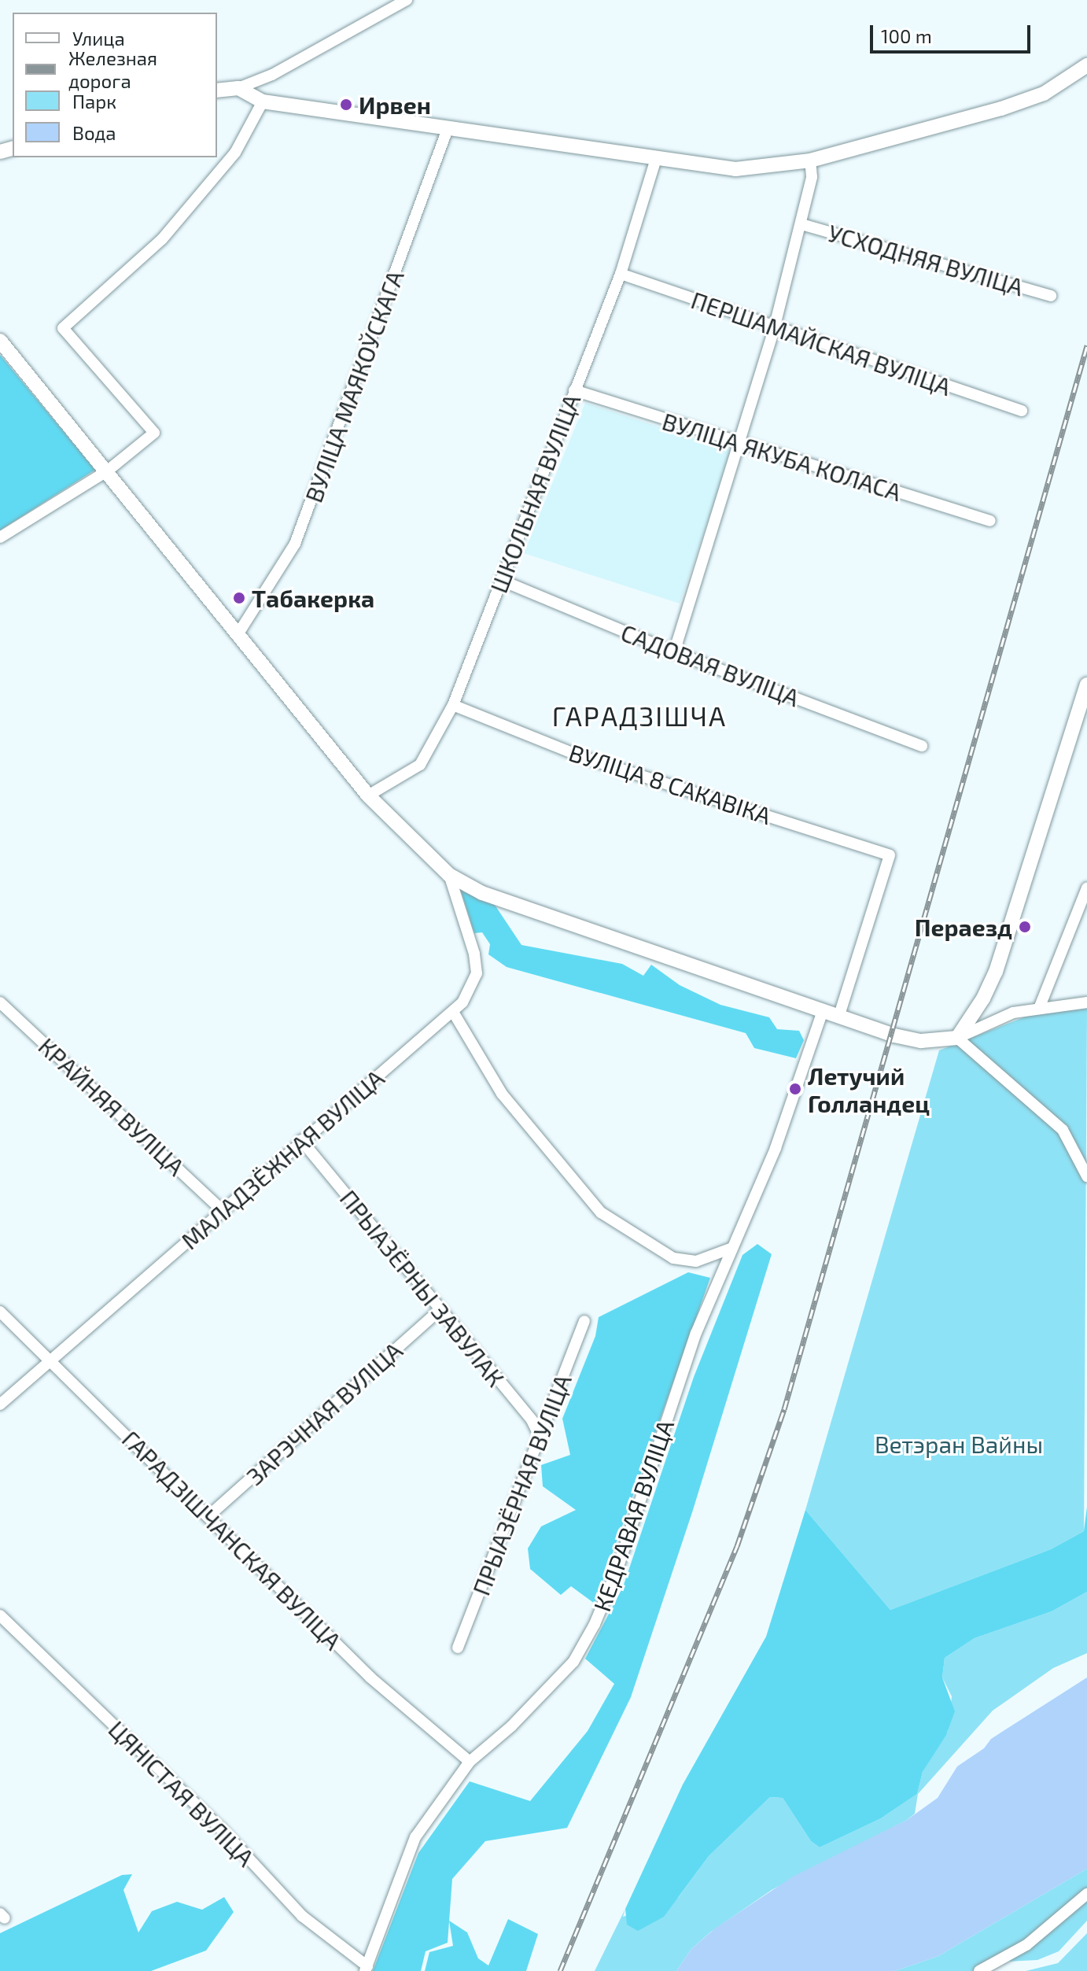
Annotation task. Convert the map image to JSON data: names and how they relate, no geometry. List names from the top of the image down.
{
  "streets": {
    "street": [
      "УСХОДНЯЯ ВУЛІЦА",
      "ПЕРШАМАЙСКАЯ ВУЛІЦА",
      "ВУЛІЦА МАЯКОЎСКАГА",
      "ВУЛІЦА ЯКУБА КОЛАСА",
      "ШКОЛЬНАЯ ВУЛІЦА",
      "САДОВАЯ ВУЛІЦА",
      "ВУЛІЦА 8 САКАВІКА",
      "КРАЙНЯЯ ВУЛІЦА",
      "МАЛАДЗЁЖНАЯ ВУЛІЦА",
      "ПРЫАЗЁРНЫ ЗАВУЛАК",
      "ЗАРЭЧНАЯ ВУЛІЦА",
      "ПРЫАЗЁРНАЯ ВУЛІЦА",
      "КЕДРАВАЯ ВУЛІЦА",
      "ГАРАДЗІШЧАНСКАЯ ВУЛІЦА",
      "ЦЯНІСТАЯ ВУЛІЦА"
    ]
  },
  "crossings": [
    ["ПЕРШАМАЙСКАЯ ВУЛІЦА", "ШКОЛЬНАЯ ВУЛІЦА"],
    ["ВУЛІЦА ЯКУБА КОЛАСА", "ШКОЛЬНАЯ ВУЛІЦА"],
    ["ШКОЛЬНАЯ ВУЛІЦА", "САДОВАЯ ВУЛІЦА"],
    ["ШКОЛЬНАЯ ВУЛІЦА", "ВУЛІЦА 8 САКАВІКА"],
    ["КРАЙНЯЯ ВУЛІЦА", "МАЛАДЗЁЖНАЯ ВУЛІЦА"],
    ["МАЛАДЗЁЖНАЯ ВУЛІЦА", "ПРЫАЗЁРНЫ ЗАВУЛАК"],
    ["МАЛАДЗЁЖНАЯ ВУЛІЦА", "ГАРАДЗІШЧАНСКАЯ ВУЛІЦА"],
    ["ПРЫАЗЁРНЫ ЗАВУЛАК", "ЗАРЭЧНАЯ ВУЛІЦА"],
    ["ПРЫАЗЁРНЫ ЗАВУЛАК", "ПРЫАЗЁРНАЯ ВУЛІЦА"],
    ["ЗАРЭЧНАЯ ВУЛІЦА", "ГАРАДЗІШЧАНСКАЯ ВУЛІЦА"],
    ["КЕДРАВАЯ ВУЛІЦА", "ГАРАДЗІШЧАНСКАЯ ВУЛІЦА"],
    ["КЕДРАВАЯ ВУЛІЦА", "ЦЯНІСТАЯ ВУЛІЦА"]
  ],
  "districts": ["ГАРАДЗІШЧА"],
  "parks": ["Ветэран Вайны"],
  "places": [
    "Ирвен",
    "Табакерка",
    "Пераезд",
    "Летучий Голландец"
  ],
  "legend": [
    "Улица",
    "Железная дорога",
    "Парк",
    "Вода"
  ],
  "scale_bar": "100 m"
}
